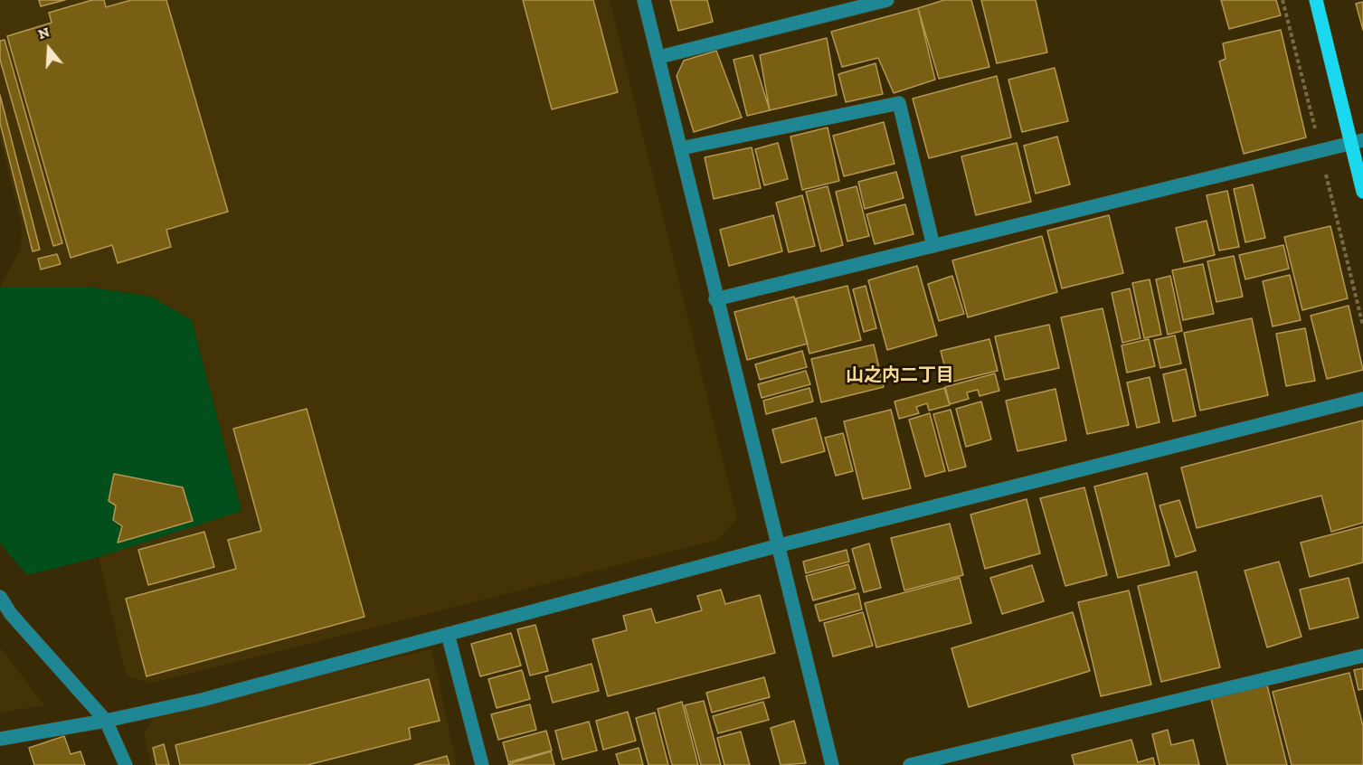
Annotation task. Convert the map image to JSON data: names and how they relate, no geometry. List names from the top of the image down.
{
  "districts": ["山之内二丁目"],
  "north": "top"
}
